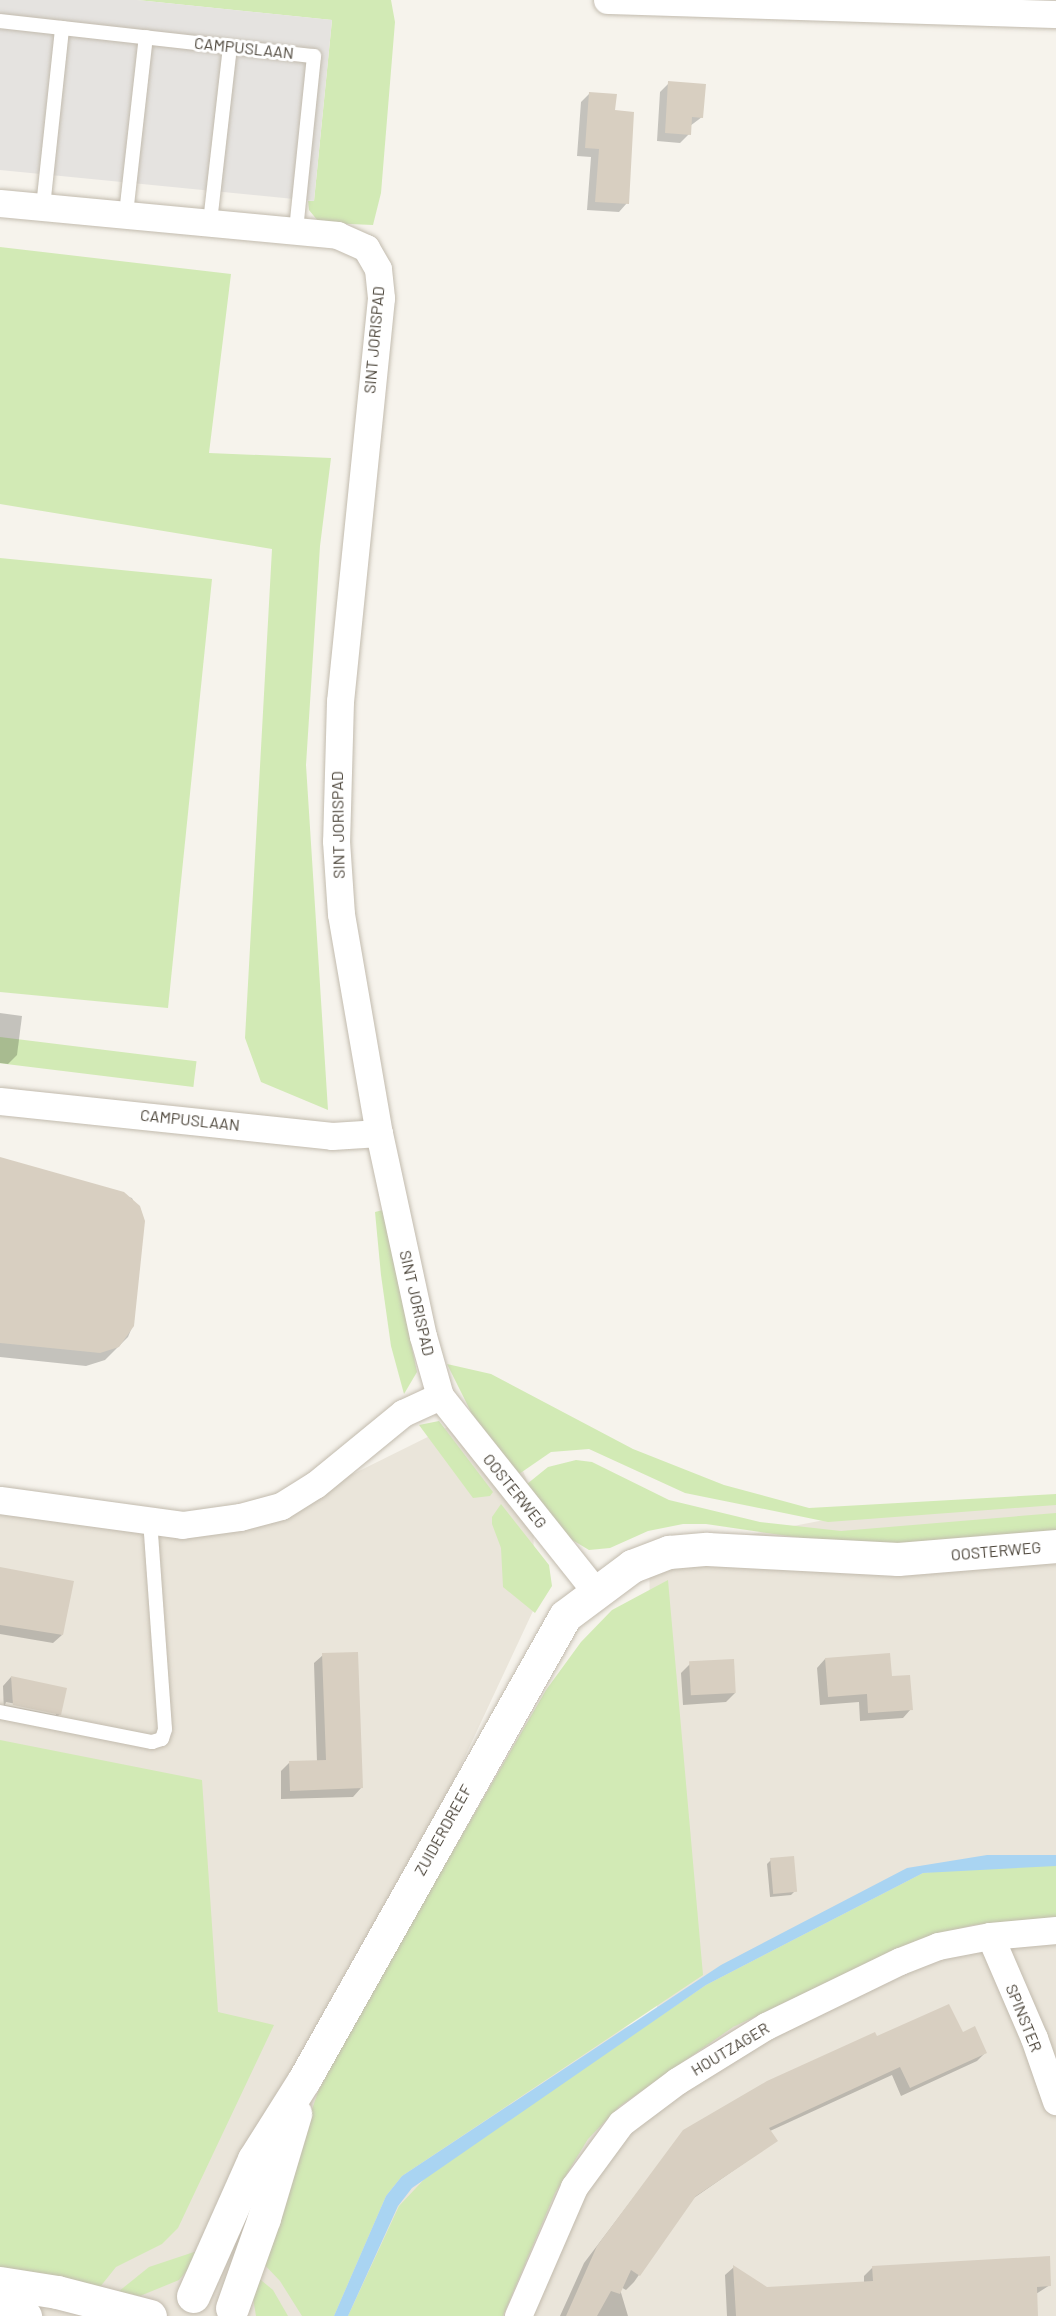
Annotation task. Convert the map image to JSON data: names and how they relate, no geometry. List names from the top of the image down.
{
  "streets": {
    "street": [
      "CAMPUSLAAN",
      "SINT JORISPAD",
      "OOSTERWEG",
      "ZUIDERDREEF",
      "SPINSTER",
      "HOUTZAGER"
    ]
  },
  "crossings": [
    ["CAMPUSLAAN", "SINT JORISPAD"],
    ["SINT JORISPAD", "OOSTERWEG"],
    ["OOSTERWEG", "ZUIDERDREEF"],
    ["SPINSTER", "HOUTZAGER"]
  ]
}
